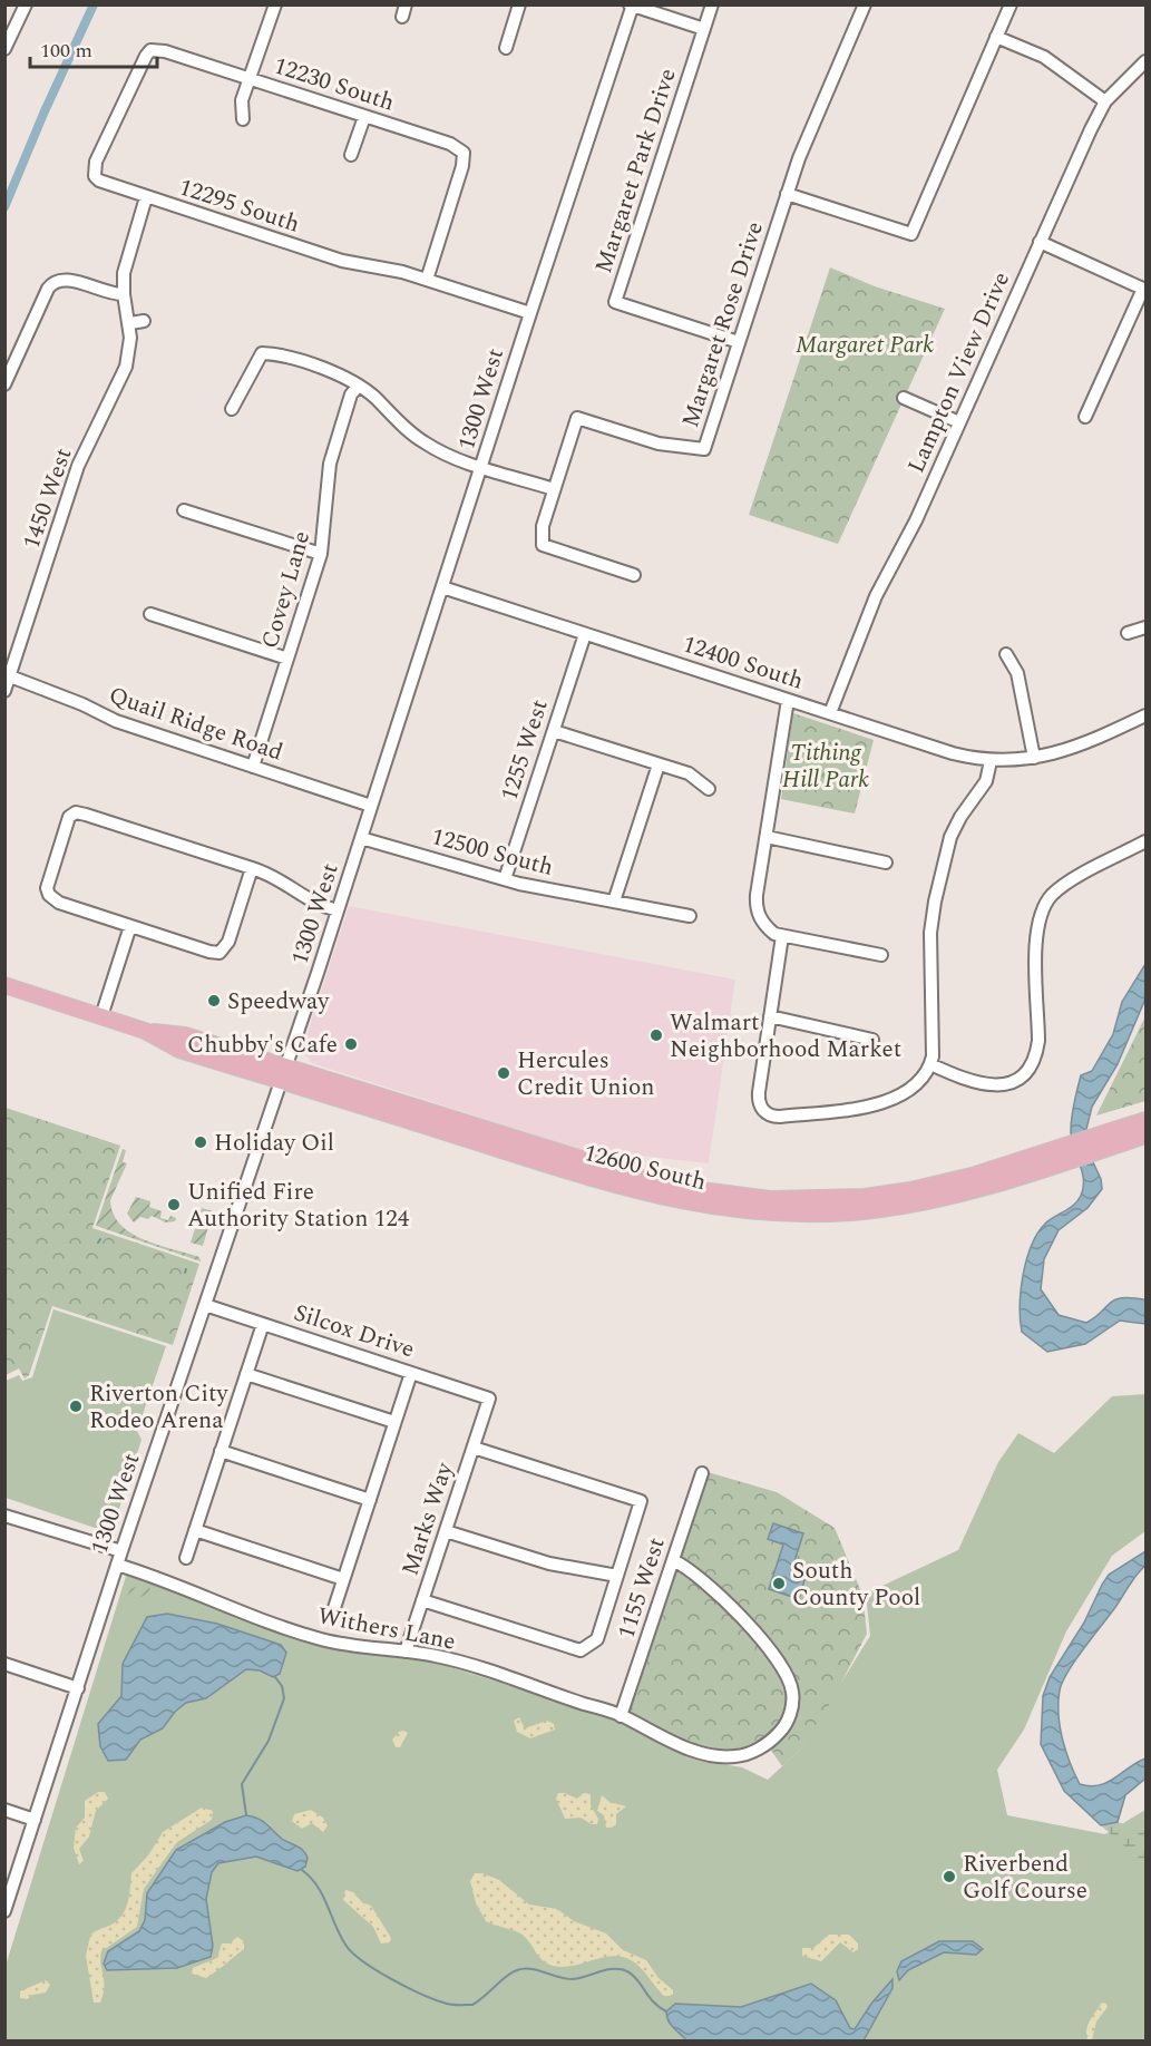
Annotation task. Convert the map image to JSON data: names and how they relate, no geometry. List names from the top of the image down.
{
  "streets": {
    "main road": ["12600 South"],
    "street": [
      "12230 South",
      "Margaret Park Drive",
      "12295 South",
      "Margaret Rose Drive",
      "Lampton View Drive",
      "1300 West",
      "1450 West",
      "Covey Lane",
      "12400 South",
      "Quail Ridge Road",
      "1255 West",
      "12500 South",
      "Silcox Drive",
      "Marks Way",
      "1155 West",
      "Withers Lane"
    ]
  },
  "crossings": [
    ["12230 South", "12295 South"],
    ["Margaret Park Drive", "Margaret Rose Drive"],
    ["12295 South", "1300 West"],
    ["12295 South", "1450 West"],
    ["Lampton View Drive", "12400 South"],
    ["1300 West", "12400 South"],
    ["1300 West", "Quail Ridge Road"],
    ["1300 West", "12500 South"],
    ["1300 West", "12600 South"],
    ["1300 West", "Silcox Drive"],
    ["1300 West", "Withers Lane"],
    ["1450 West", "Quail Ridge Road"],
    ["Covey Lane", "Quail Ridge Road"],
    ["12400 South", "1255 West"],
    ["1255 West", "12500 South"],
    ["Silcox Drive", "Marks Way"],
    ["Marks Way", "Withers Lane"],
    ["1155 West", "Withers Lane"]
  ],
  "parks": ["Margaret Park", "Tithing Hill Park"],
  "places": [
    "Speedway",
    "Walmart Neighborhood Market",
    "Chubby's Cafe",
    "Hercules Credit Union",
    "Holiday Oil",
    "Unified Fire Authority Station 124",
    "Riverton City Rodeo Arena",
    "South County Pool",
    "Riverbend Golf Course"
  ],
  "scale_bar": "100 m"
}
